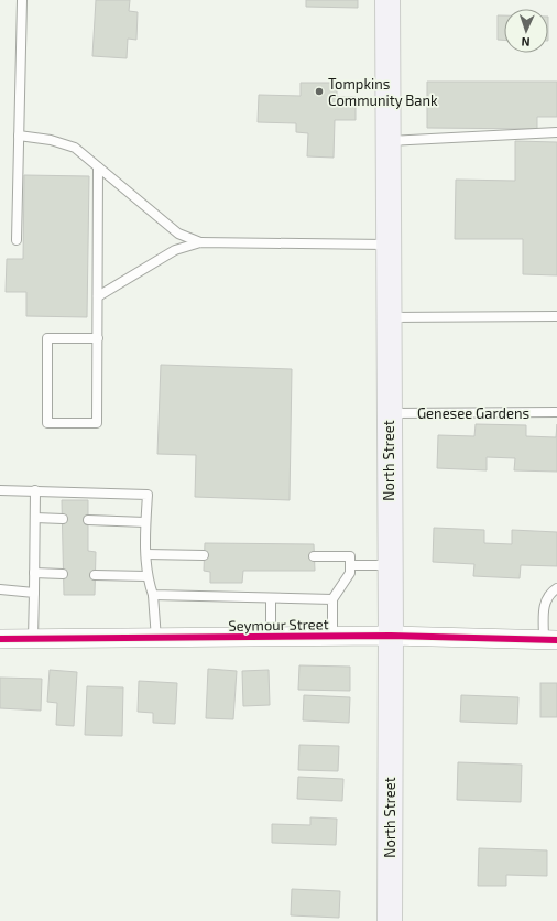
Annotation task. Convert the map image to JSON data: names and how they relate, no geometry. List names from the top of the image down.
{
  "streets": {
    "main road": ["North Street"],
    "street": ["Seymour Street"],
    "lane": ["Genesee Gardens"]
  },
  "crossings": [
    ["Genesee Gardens", "North Street"],
    ["North Street", "Seymour Street"]
  ],
  "places": ["Tompkins Community Bank"],
  "north": "bottom"
}
